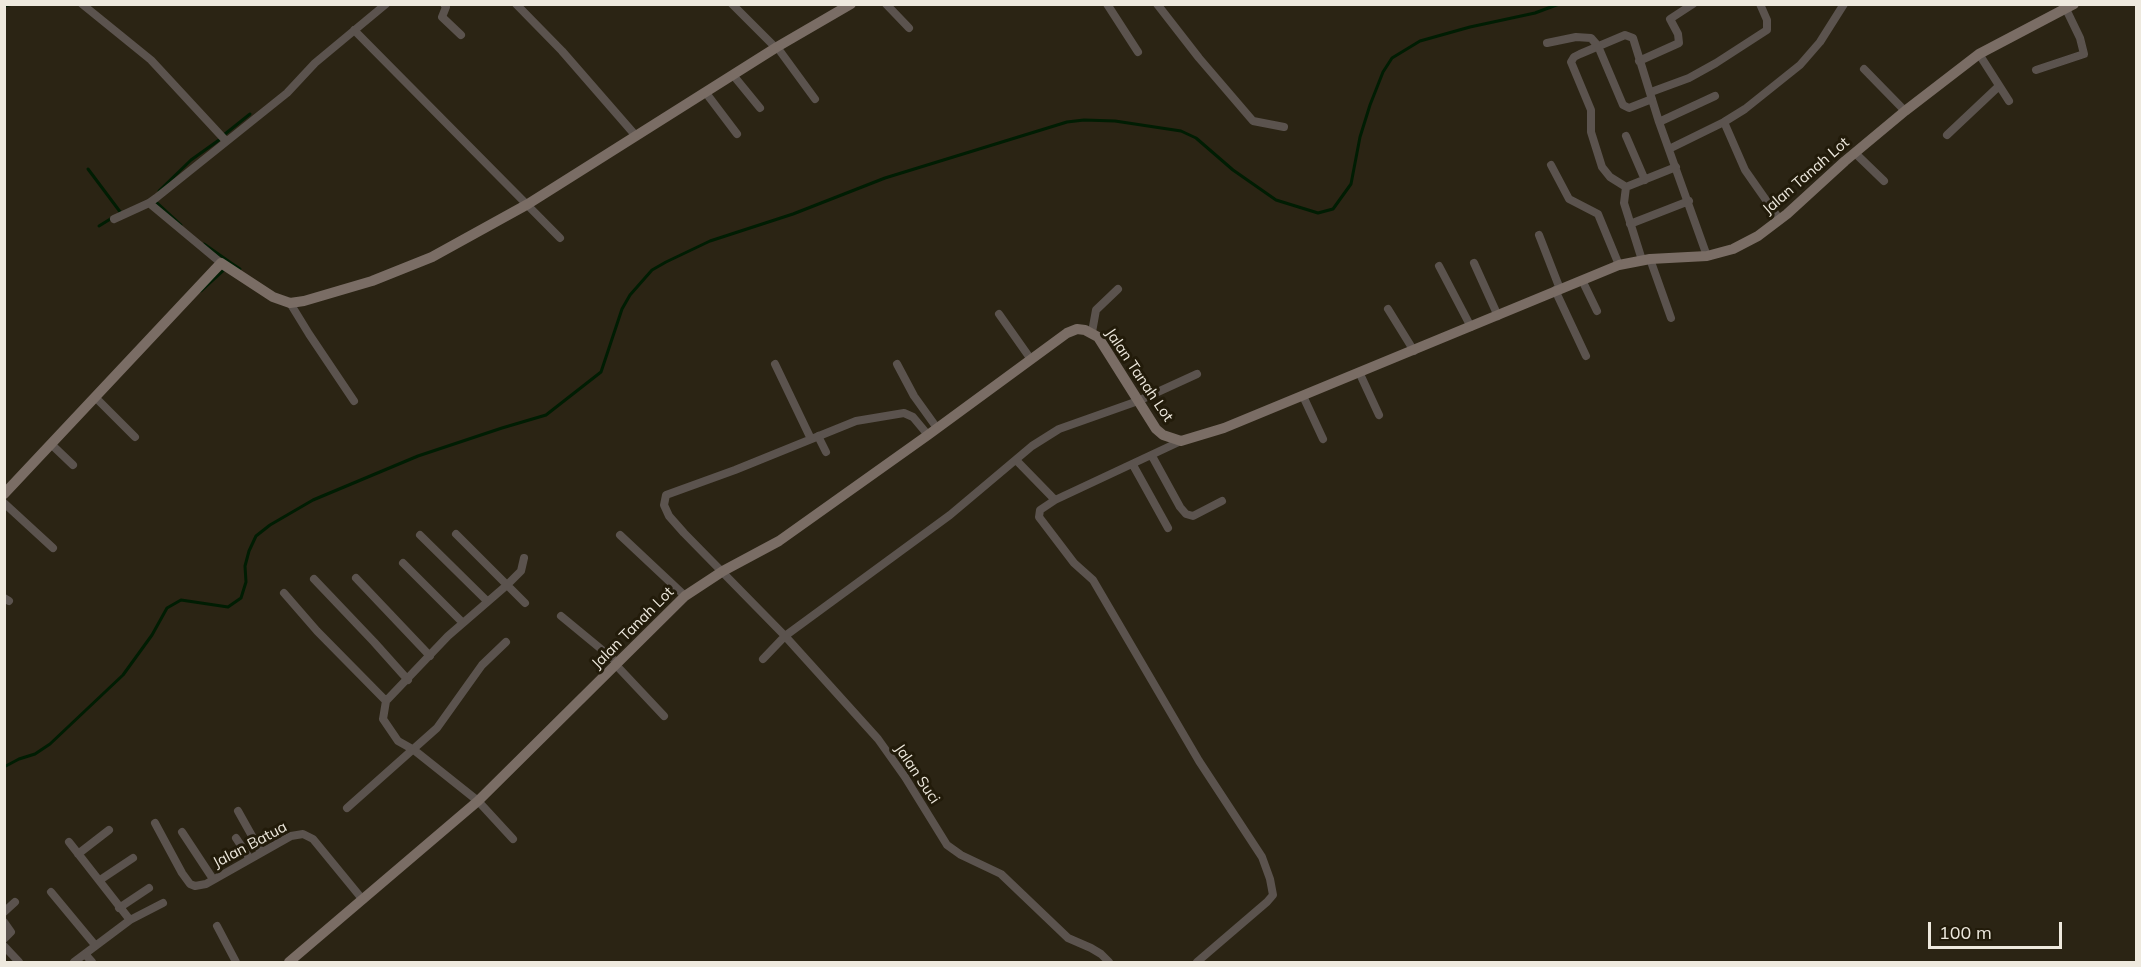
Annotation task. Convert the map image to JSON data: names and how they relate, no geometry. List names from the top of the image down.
{
  "streets": {
    "main road": ["Jalan Tanah Lot"],
    "street": ["Jalan Suci", "Jalan Batua"]
  },
  "crossings": [
    ["Jalan Tanah Lot", "Jalan Suci"],
    ["Jalan Tanah Lot", "Jalan Batua"]
  ],
  "scale_bar": "100 m"
}
